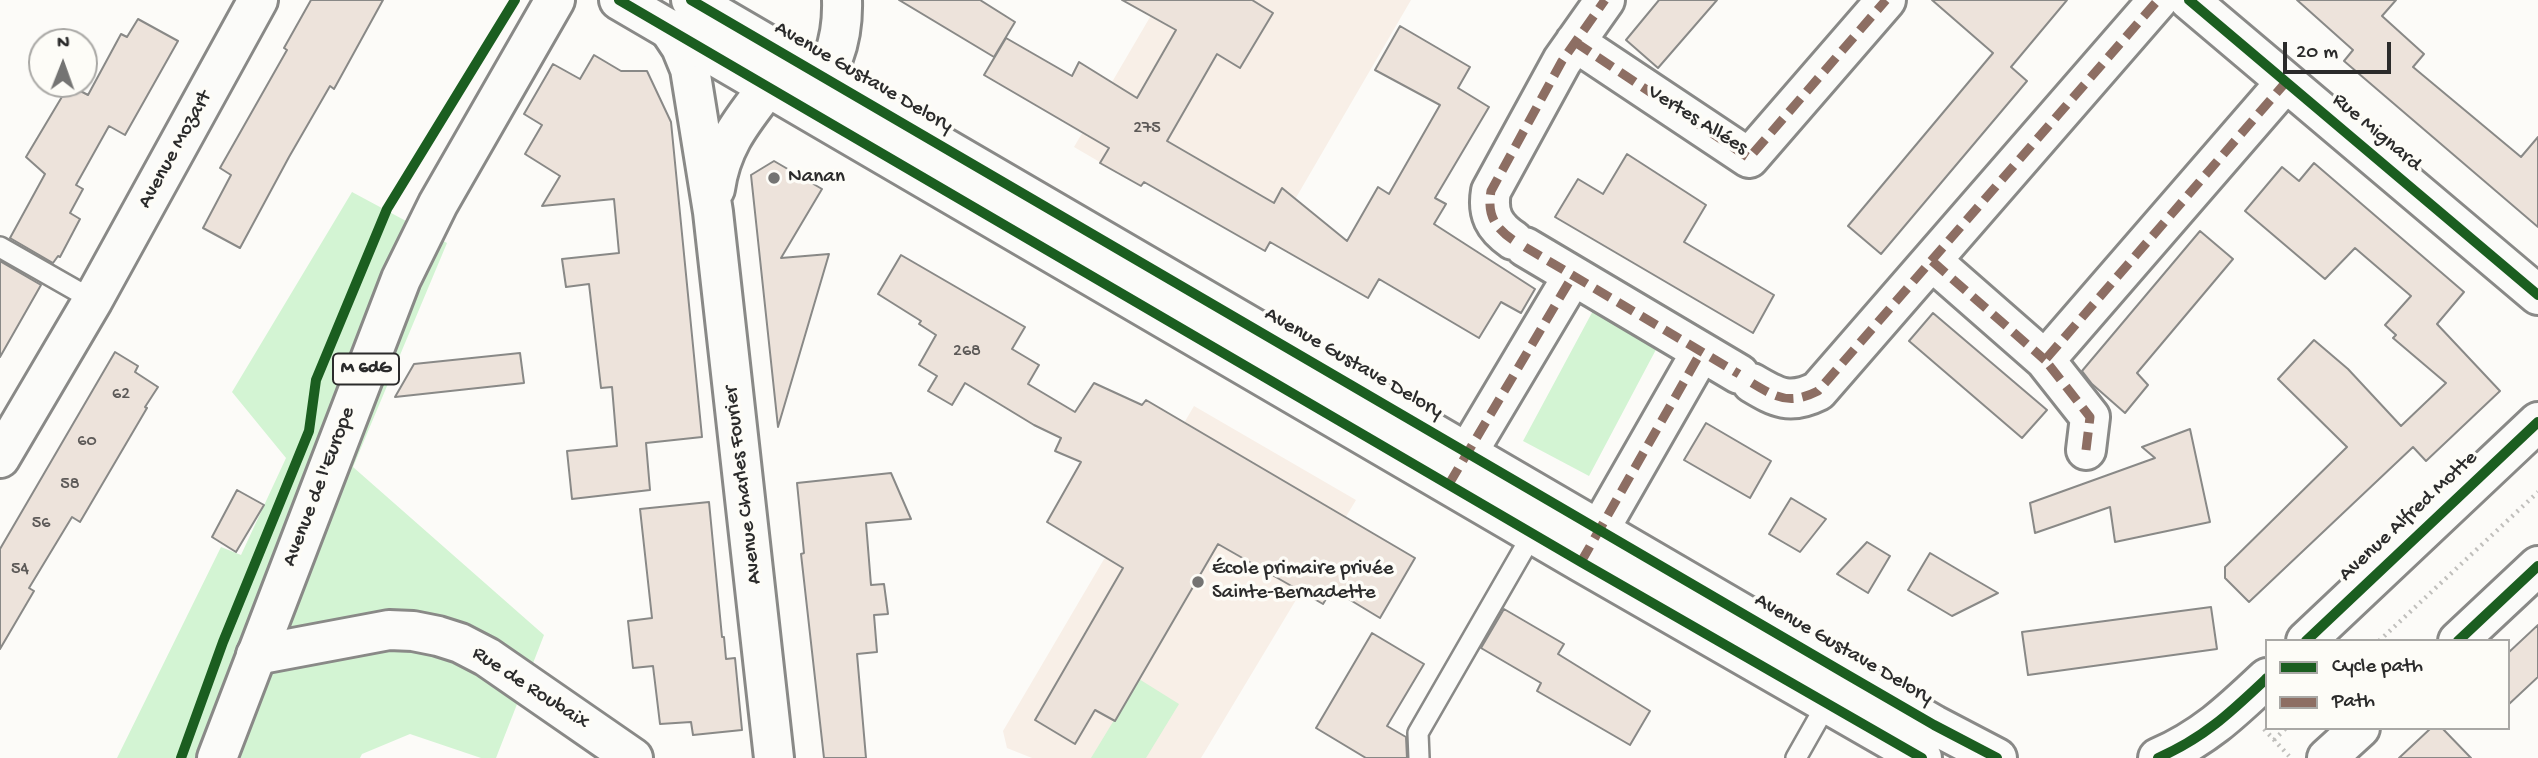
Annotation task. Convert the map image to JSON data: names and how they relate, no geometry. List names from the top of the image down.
{
  "streets": {
    "street": [
      "Avenue Gustave Delory",
      "Vertes Allées",
      "Rue Mignard",
      "Avenue Mozart",
      "M 6dG",
      "Avenue Charles Fourier",
      "Avenue de l'Europe",
      "Avenue Alfred Motte",
      "Rue de Roubaix"
    ]
  },
  "crossings": [
    ["Avenue Gustave Delory", "Avenue Charles Fourier"],
    ["Avenue de l'Europe", "Rue de Roubaix"]
  ],
  "places": ["Nanan", "École primaire privée Sainte-Bernadette"],
  "house_numbers": [
    "275",
    "268",
    "62",
    "60",
    "58",
    "56",
    "54"
  ],
  "legend": ["Cycle path", "Path"],
  "scale_bar": "20 m",
  "north": "top"
}
